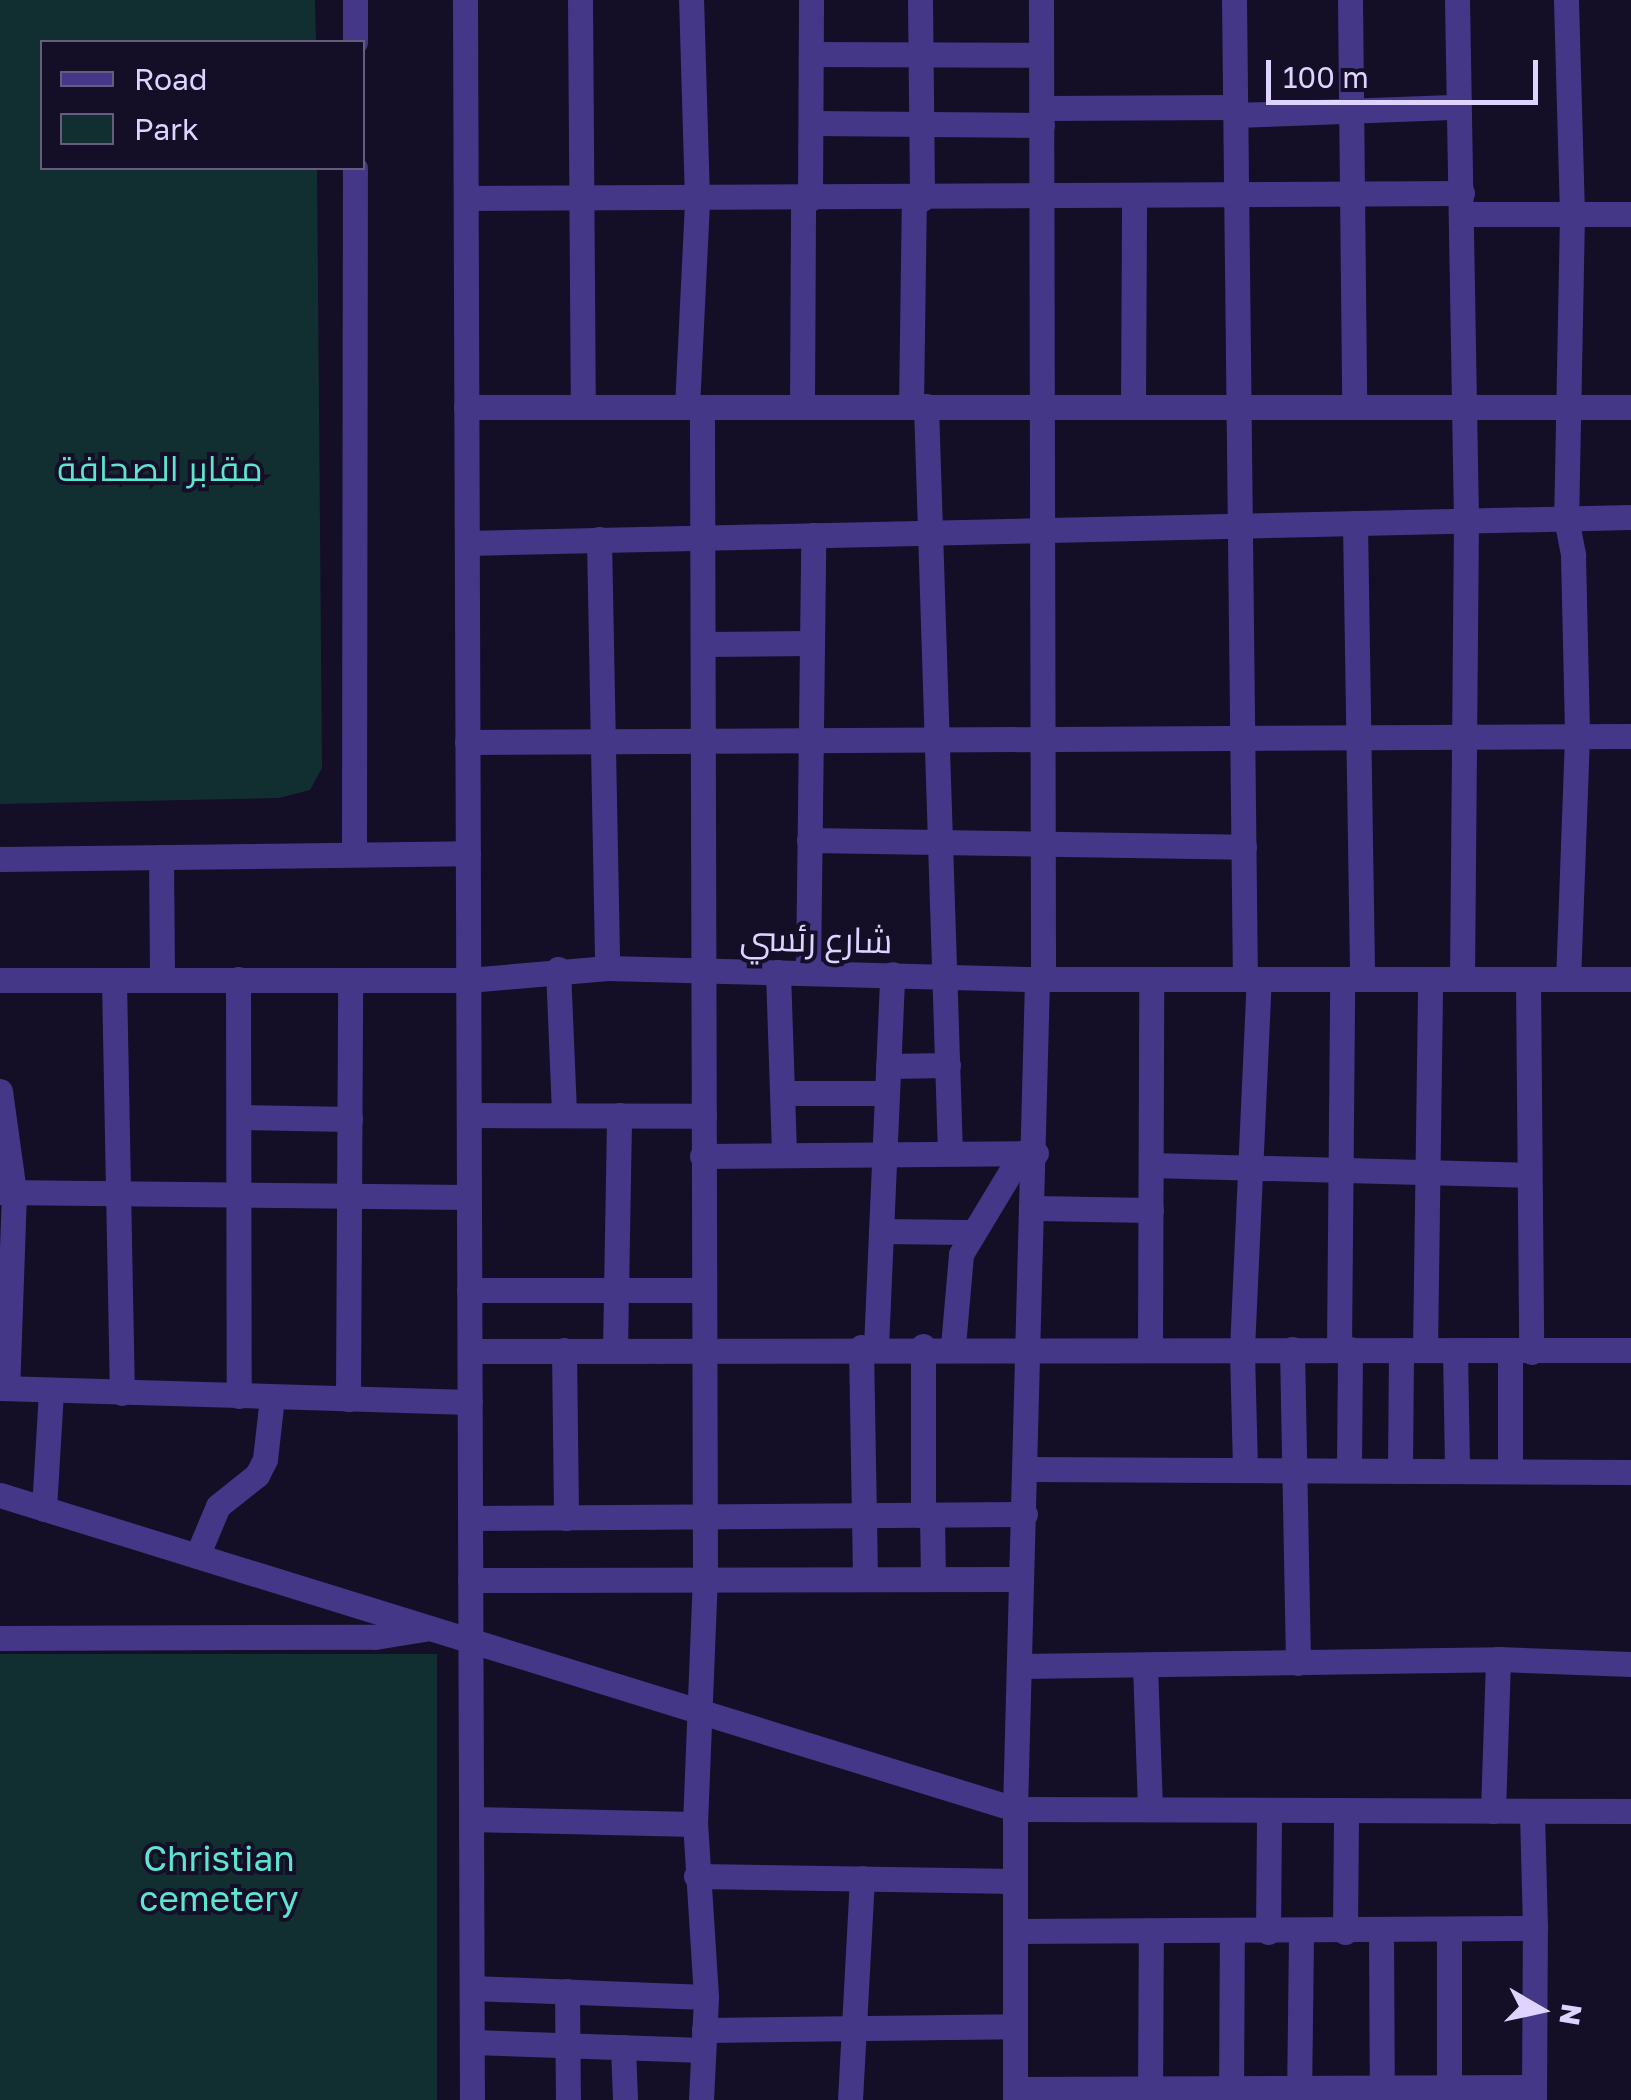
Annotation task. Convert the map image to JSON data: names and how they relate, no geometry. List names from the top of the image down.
{
  "streets": {
    "street": ["شارع رئسي"]
  },
  "parks": ["مقابر الصحافة", "Christian cemetery"],
  "legend": ["Road", "Park"],
  "scale_bar": "100 m",
  "north": "right"
}
